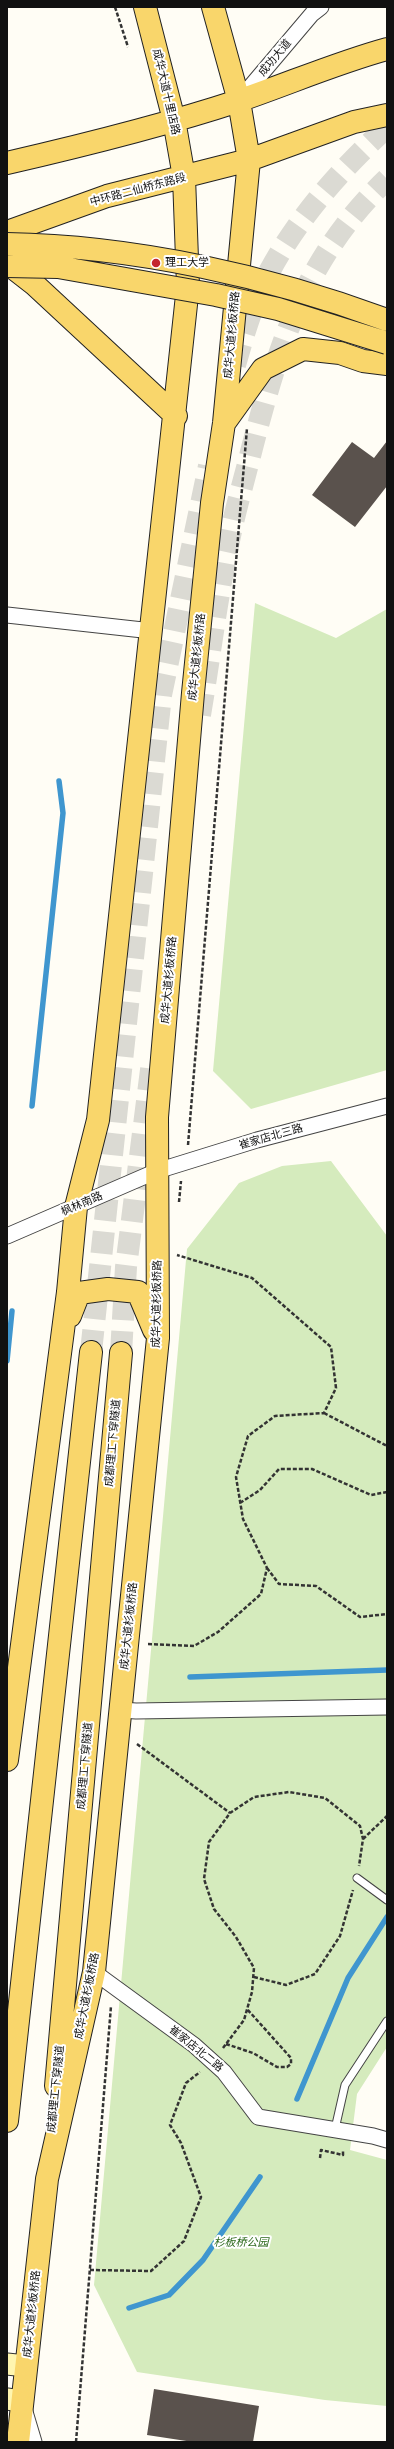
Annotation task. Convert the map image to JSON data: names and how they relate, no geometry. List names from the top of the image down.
{
  "streets": {
    "main road": [
      "成华大道十里店路",
      "中环路二仙桥东路段",
      "成华大道杉板桥路",
      "成都理工下穿隧道"
    ],
    "street": [
      "成功大道",
      "崔家店北三路",
      "枫林南路",
      "崔家店北二路"
    ]
  },
  "crossings": [
    ["成华大道十里店路", "中环路二仙桥东路段"],
    ["中环路二仙桥东路段", "成华大道杉板桥路"],
    ["成华大道杉板桥路", "崔家店北三路"],
    ["成华大道杉板桥路", "枫林南路"],
    ["成华大道杉板桥路", "成都理工下穿隧道"],
    ["成华大道杉板桥路", "崔家店北二路"],
    ["崔家店北三路", "枫林南路"]
  ],
  "parks": ["杉板桥公园"],
  "places": ["理工大学"]
}
